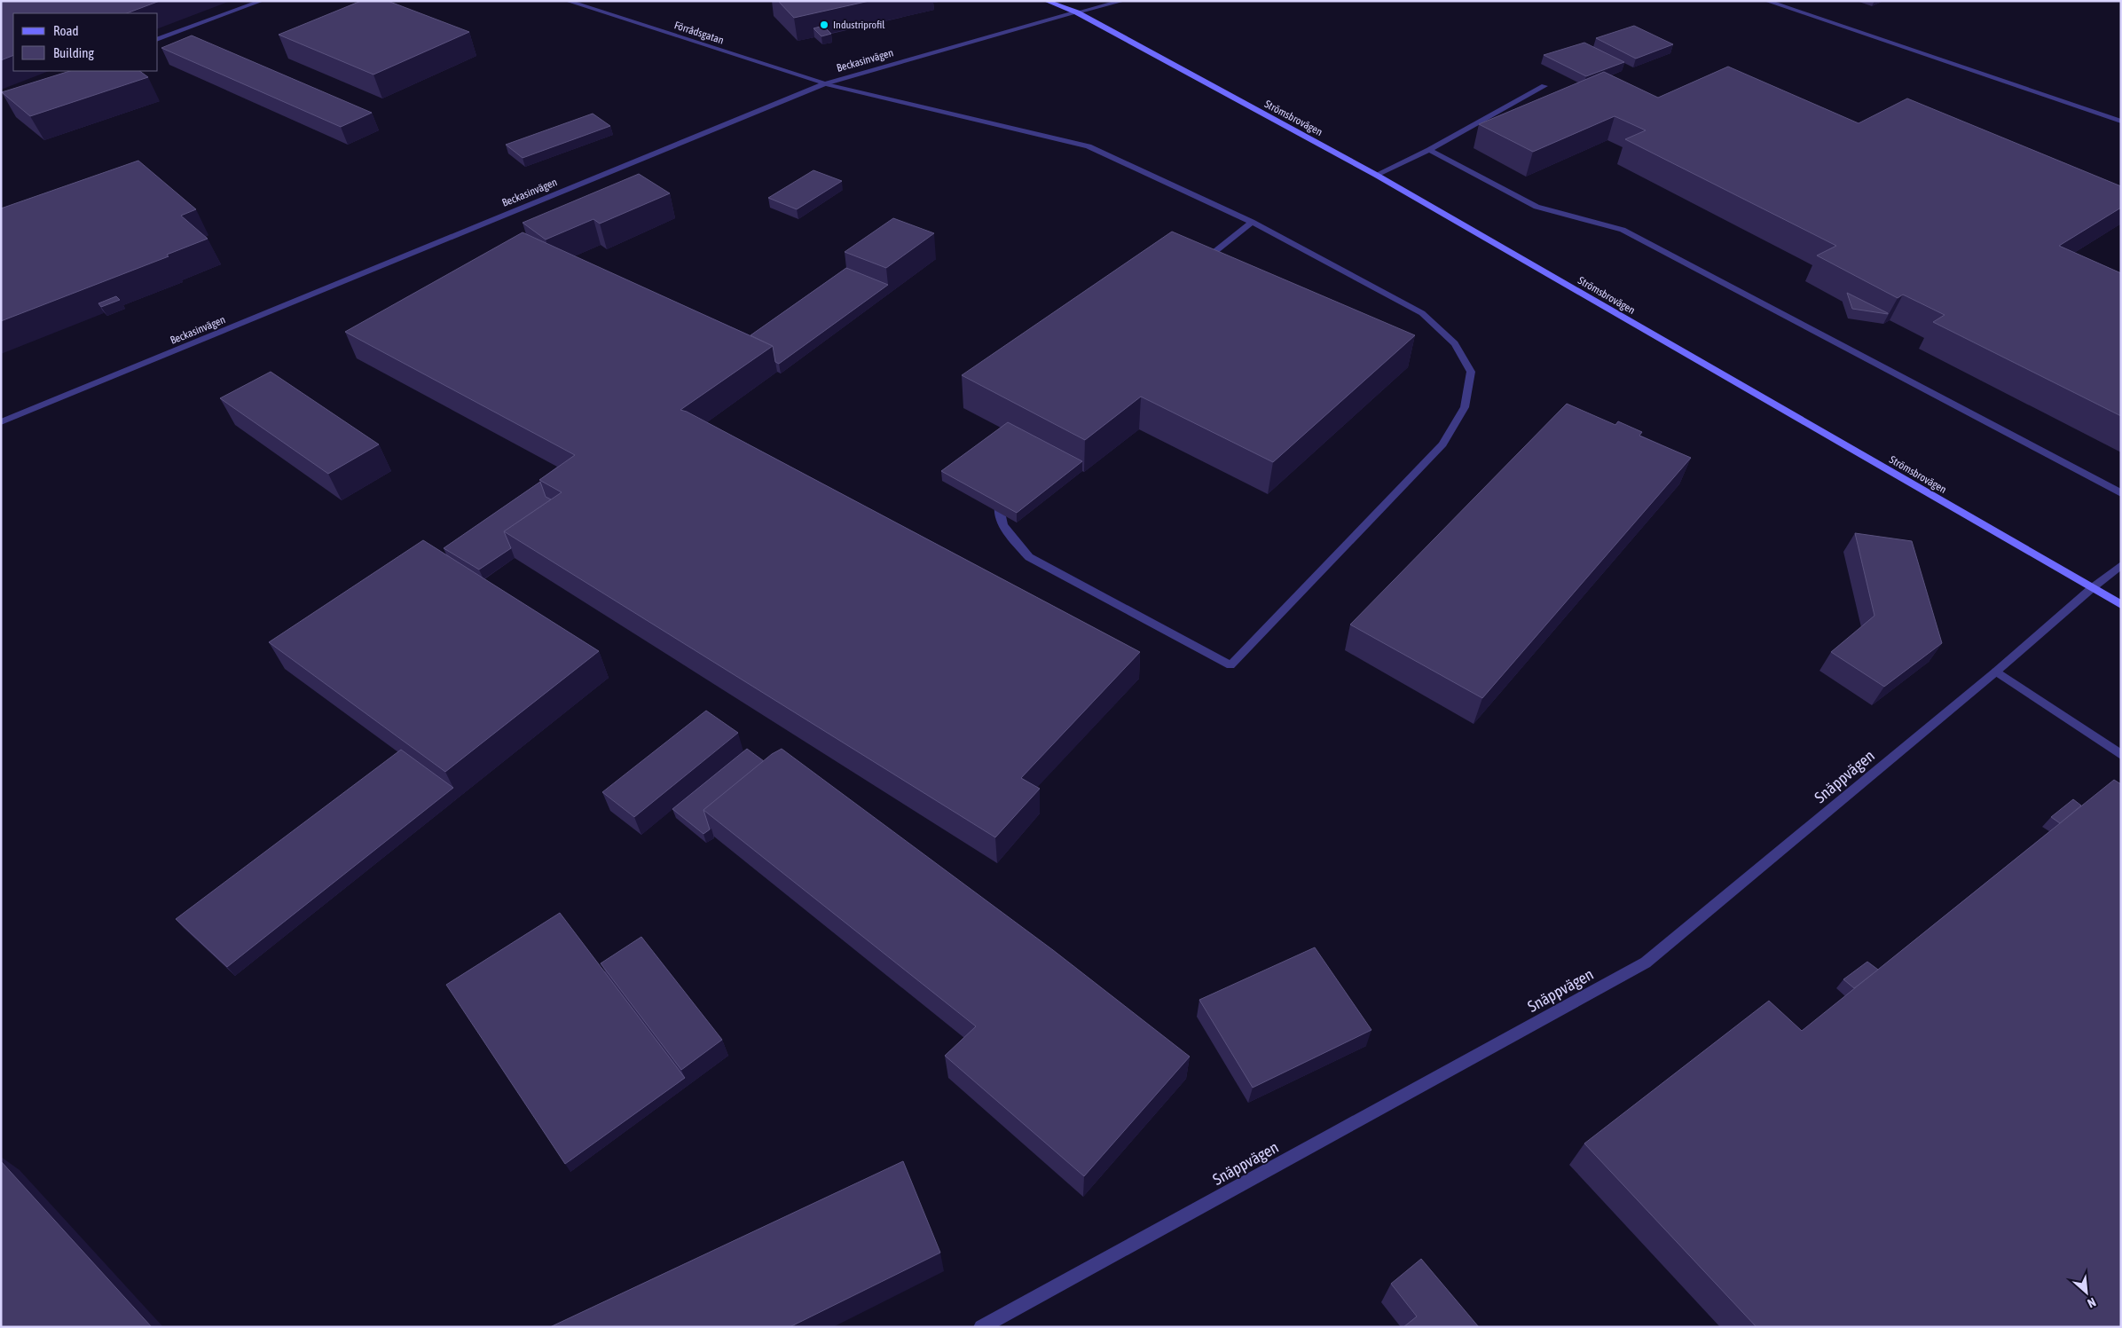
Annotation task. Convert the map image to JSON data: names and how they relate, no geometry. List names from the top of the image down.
{
  "streets": {
    "main road": ["Strömsbrovägen"],
    "street": ["Förrådsgatan", "Beckasinvägen", "Snäppvägen"]
  },
  "crossings": [
    ["Förrådsgatan", "Beckasinvägen"],
    ["Beckasinvägen", "Strömsbrovägen"],
    ["Strömsbrovägen", "Snäppvägen"]
  ],
  "places": ["Industriprofil"],
  "legend": ["Road", "Building"],
  "north": "bottom right"
}
